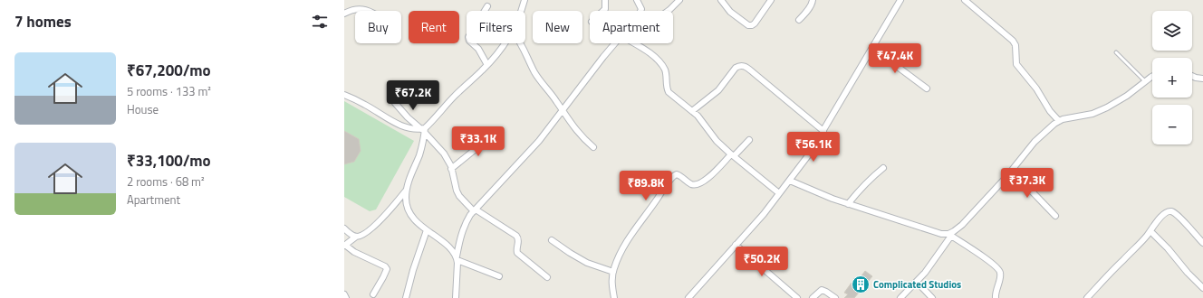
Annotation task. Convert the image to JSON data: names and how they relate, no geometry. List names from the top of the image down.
{
  "places": {
    "building": ["Complicated Studios"]
  },
  "page": {
    "heading": "7 homes",
    "map_buttons": ["+", "−"],
    "chip": [
      "Buy",
      "Rent",
      "Filters",
      "New",
      "Apartment"
    ],
    "list": [
      {
        "name": "₹67,200/mo",
        "note": "5 rooms · 133 m² · House"
      },
      {
        "name": "₹33,100/mo",
        "note": "2 rooms · 68 m² · Apartment"
      }
    ],
    "price": [
      "₹47.4K",
      "₹67.2K",
      "₹33.1K",
      "₹56.1K",
      "₹37.3K",
      "₹89.8K",
      "₹50.2K"
    ]
  }
}
